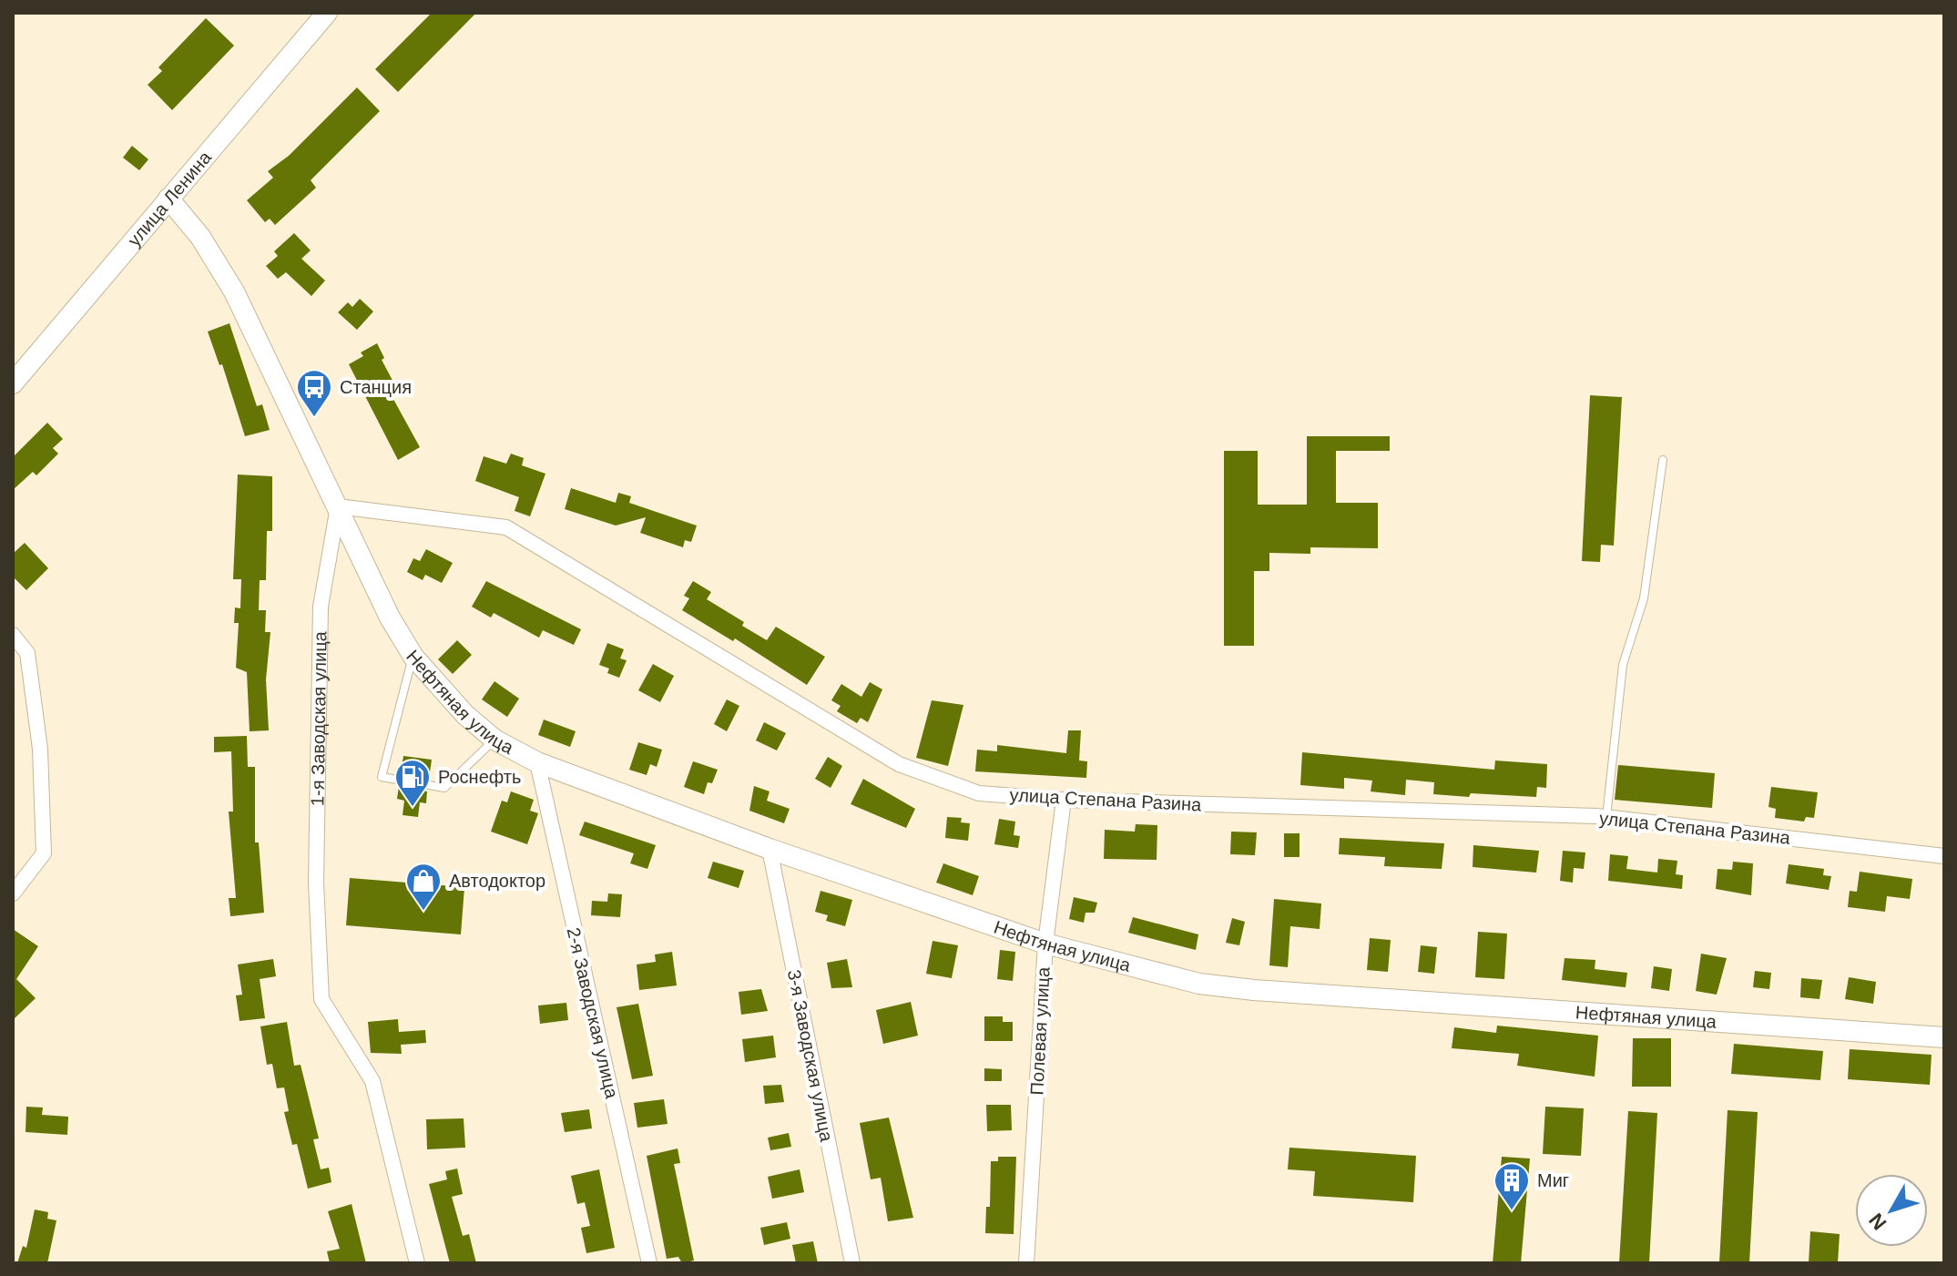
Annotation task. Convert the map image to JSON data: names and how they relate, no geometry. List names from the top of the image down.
{
  "streets": {
    "main road": ["улица Ленина", "Нефтяная улица"],
    "street": [
      "1-я Заводская улица",
      "улица Степана Разина",
      "2-я Заводская улица",
      "Полевая улица",
      "3-я Заводская улица"
    ]
  },
  "crossings": [
    ["Нефтяная улица", "1-я Заводская улица"],
    ["Нефтяная улица", "улица Степана Разина"],
    ["Нефтяная улица", "2-я Заводская улица"],
    ["Нефтяная улица", "Полевая улица"],
    ["Нефтяная улица", "3-я Заводская улица"],
    ["1-я Заводская улица", "улица Степана Разина"],
    ["улица Степана Разина", "Полевая улица"]
  ],
  "places": {
    "bus stop": ["Станция"],
    "fuel station": ["Роснефть"],
    "shop": ["Автодоктор"],
    "building": ["Миг"]
  },
  "north": "bottom left"
}
